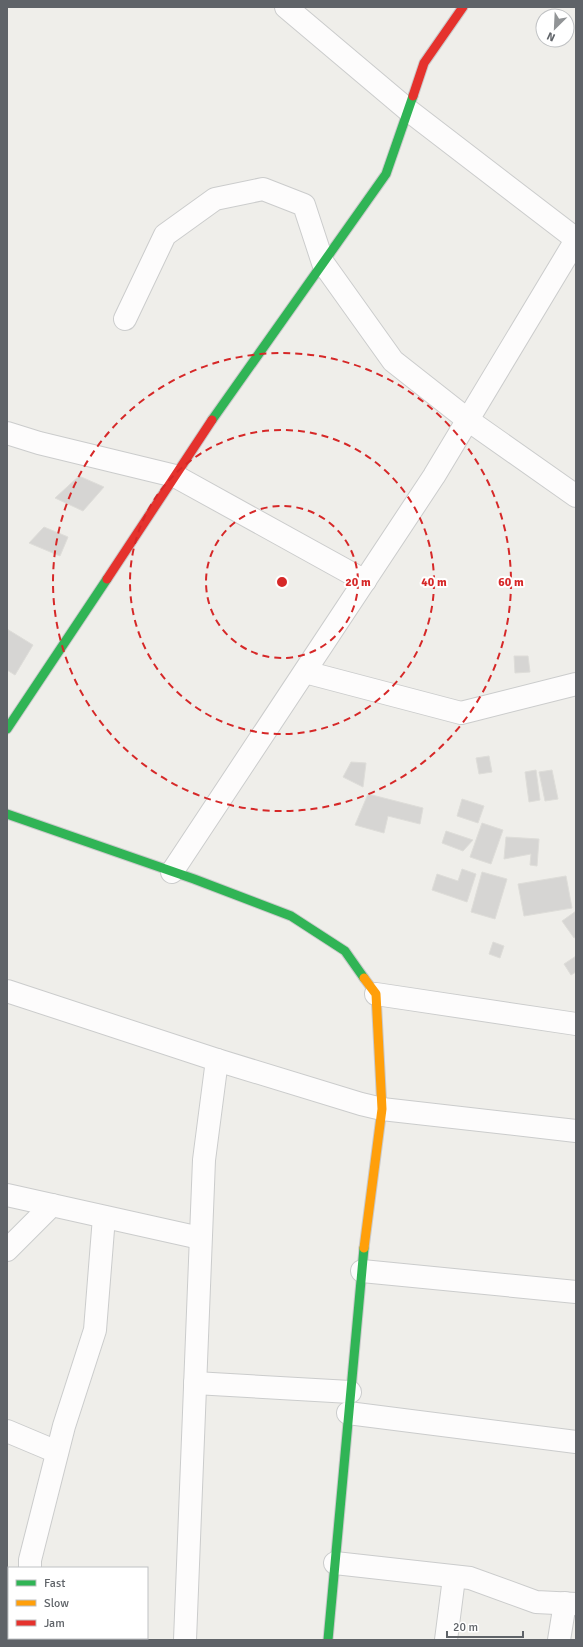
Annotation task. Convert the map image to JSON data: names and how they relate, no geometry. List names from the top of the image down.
{
  "legend": ["Fast", "Slow", "Jam"],
  "scale_bar": "20 m",
  "north": "bottom left",
  "rings": ["20 m", "40 m", "60 m"]
}
